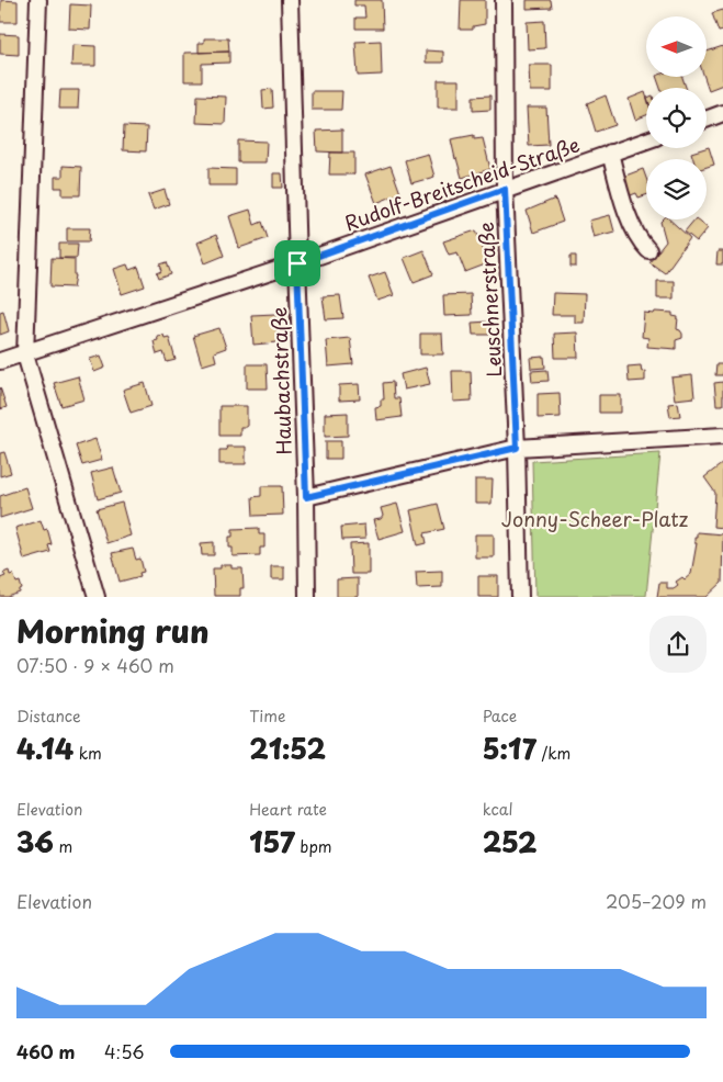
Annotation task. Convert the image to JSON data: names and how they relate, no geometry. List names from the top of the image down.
{
  "streets": {
    "street": ["Rudolf-Breitscheid-Straße", "Leuschnerstraße", "Haubachstraße"]
  },
  "crossings": [
    ["Rudolf-Breitscheid-Straße", "Leuschnerstraße"],
    ["Rudolf-Breitscheid-Straße", "Haubachstraße"]
  ],
  "parks": ["Jonny-Scheer-Platz"],
  "north": "left",
  "page": {
    "heading": ["Morning run", "07:50 · 9 × 460 m"],
    "stats": [
      ["Distance", "4.14 km"],
      ["Time", "21:52"],
      ["Pace", "5:17 /km"],
      ["Elevation", "36 m"],
      ["Heart rate", "157 bpm"],
      ["kcal", "252"]
    ],
    "chart": ["Elevation", "205–209 m"],
    "list": [
      {
        "name": "460 m",
        "note": "4:56"
      }
    ]
  }
}
